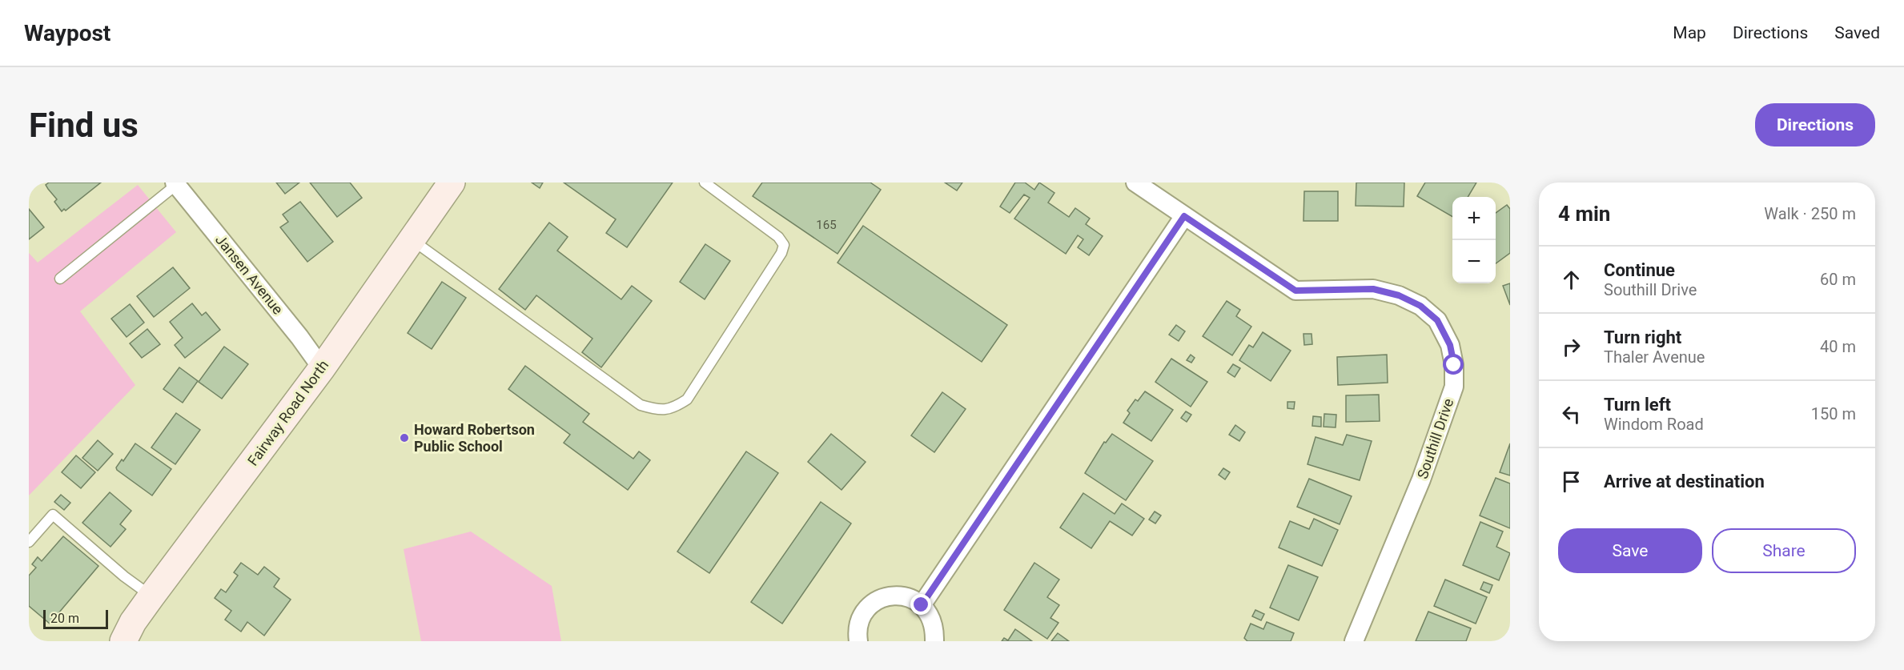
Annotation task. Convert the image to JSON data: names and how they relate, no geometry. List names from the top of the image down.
{
  "streets": {
    "main road": ["Fairway Road North"],
    "street": ["Jansen Avenue", "Southill Drive"]
  },
  "crossings": [
    ["Jansen Avenue", "Fairway Road North"]
  ],
  "places": ["Howard Robertson Public School"],
  "house_numbers": ["165"],
  "scale_bar": "20 m",
  "page": {
    "header": "Waypost",
    "nav": ["Map", "Directions", "Saved"],
    "buttons": [
      "Directions",
      ["Save", "Share"]
    ],
    "title": "Find us",
    "heading": ["4 min", "Walk · 250 m"],
    "map_buttons": ["+", "−"],
    "list": [
      ["Continue", "Southill Drive", "60 m"],
      ["Turn right", "Thaler Avenue", "40 m"],
      ["Turn left", "Windom Road", "150 m"],
      "Arrive at destination"
    ],
    "scale": "20 m"
  }
}
